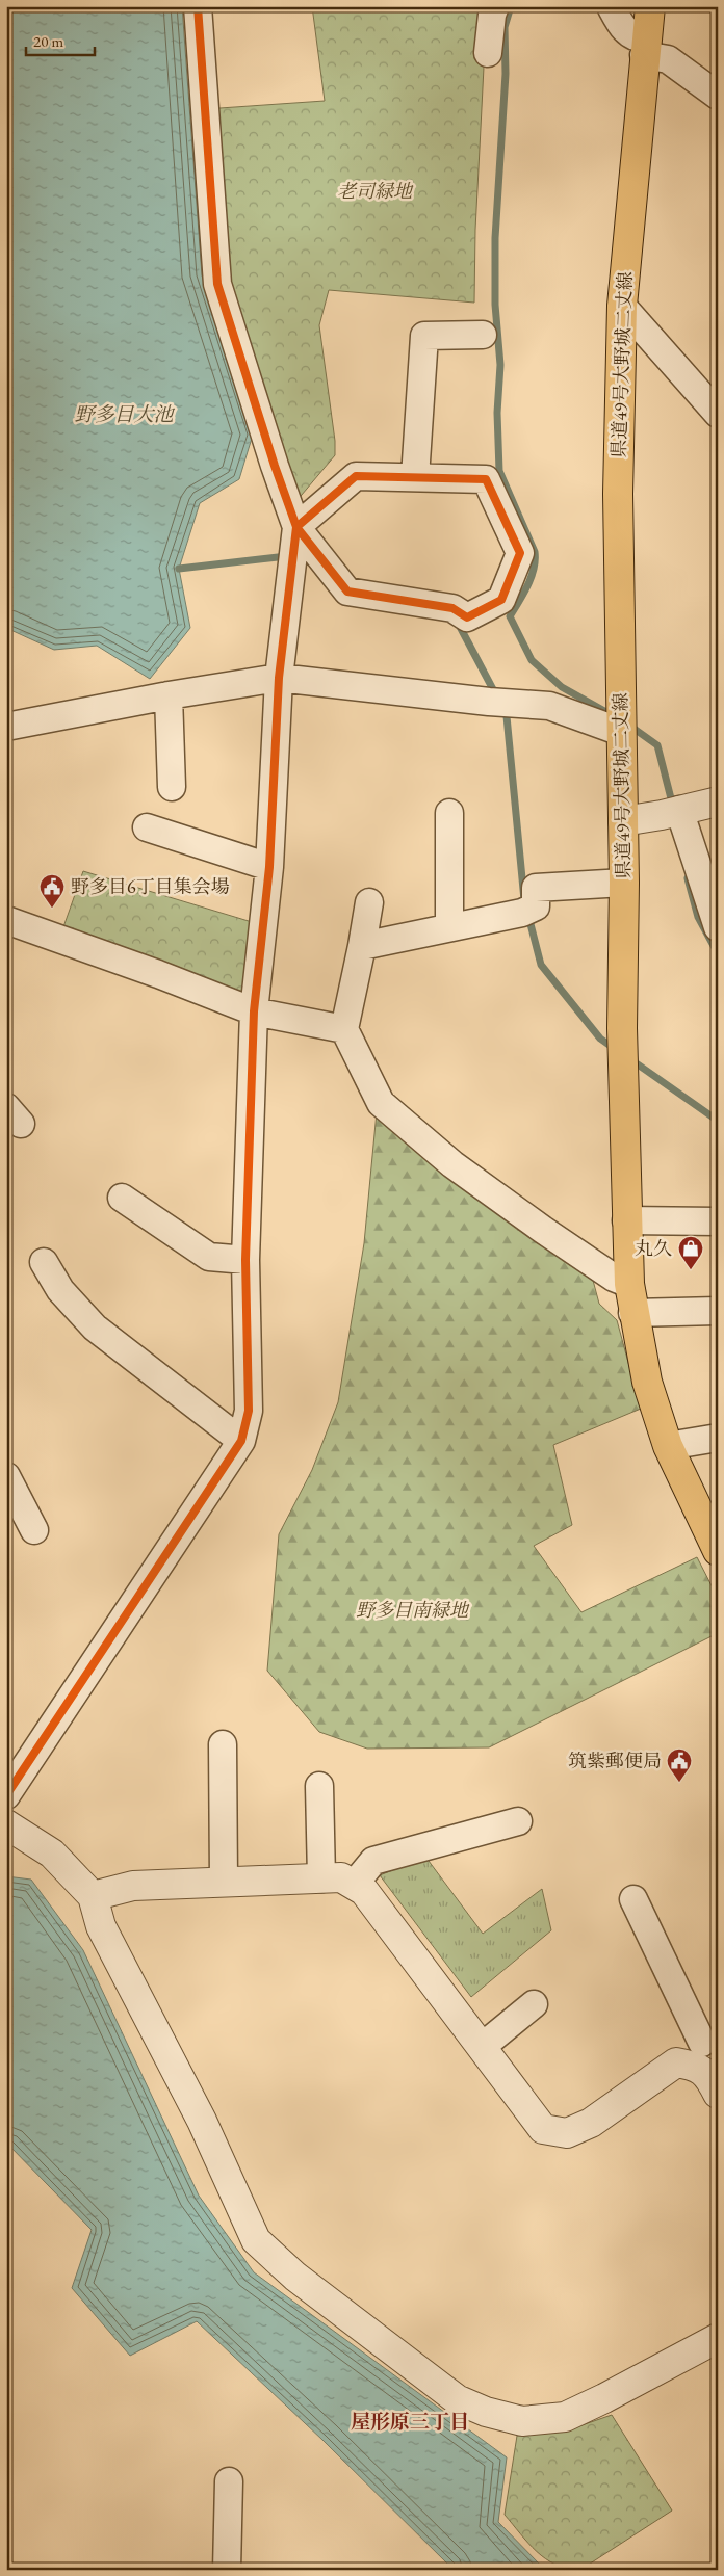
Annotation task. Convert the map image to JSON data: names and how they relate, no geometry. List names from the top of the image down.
{
  "streets": {
    "main road": ["県道49号大野城二丈線"]
  },
  "districts": ["屋形原三丁目"],
  "water": ["野多目大池"],
  "parks": ["老司緑地", "野多目南緑地"],
  "places": {
    "public building": ["野多目6丁目集会場", "筑紫郵便局"],
    "shop": ["丸久"]
  },
  "scale_bar": "20 m"
}
